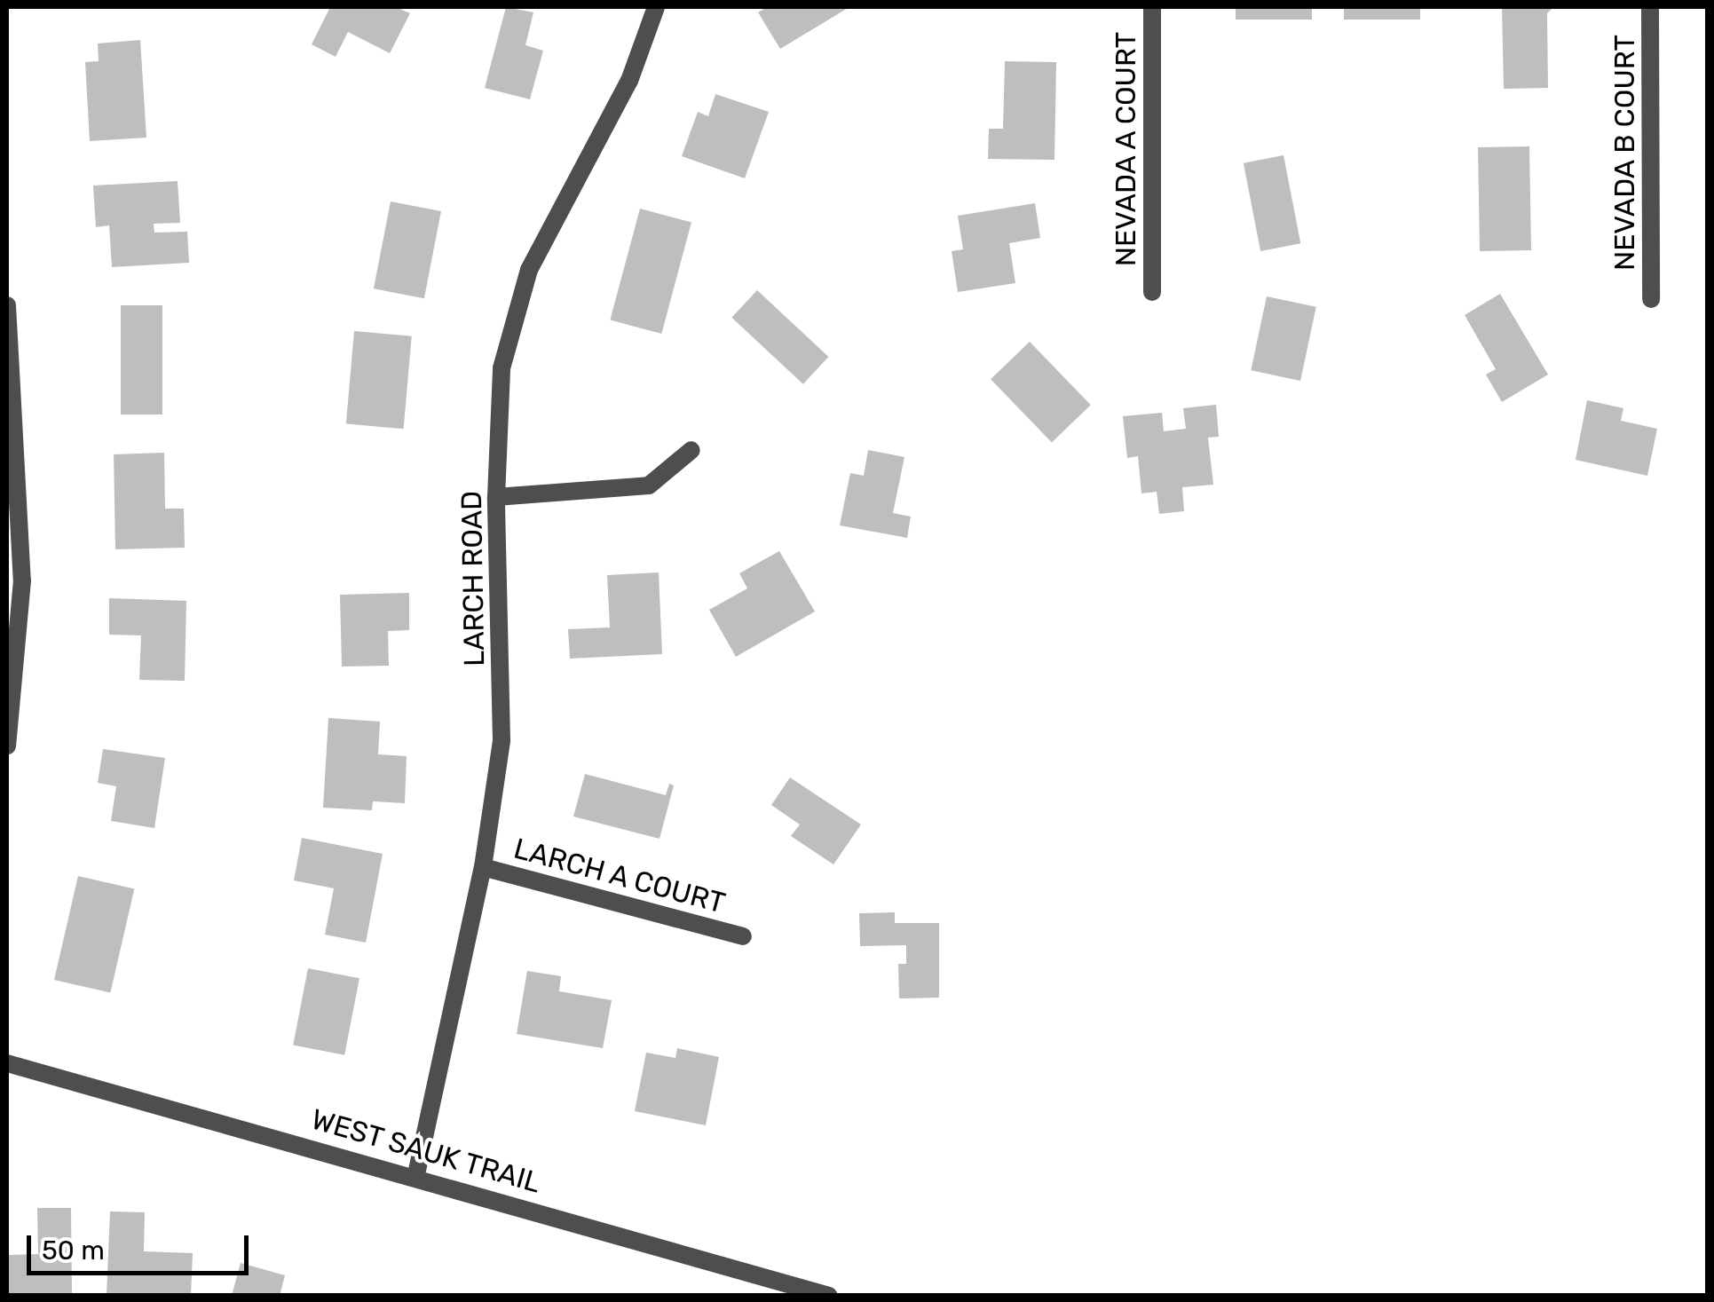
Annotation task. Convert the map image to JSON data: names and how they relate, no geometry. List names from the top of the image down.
{
  "streets": {
    "street": [
      "NEVADA A COURT",
      "NEVADA B COURT",
      "LARCH ROAD",
      "LARCH A COURT",
      "WEST SAUK TRAIL"
    ]
  },
  "crossings": [
    ["LARCH ROAD", "LARCH A COURT"],
    ["LARCH ROAD", "WEST SAUK TRAIL"]
  ],
  "scale_bar": "50 m"
}
